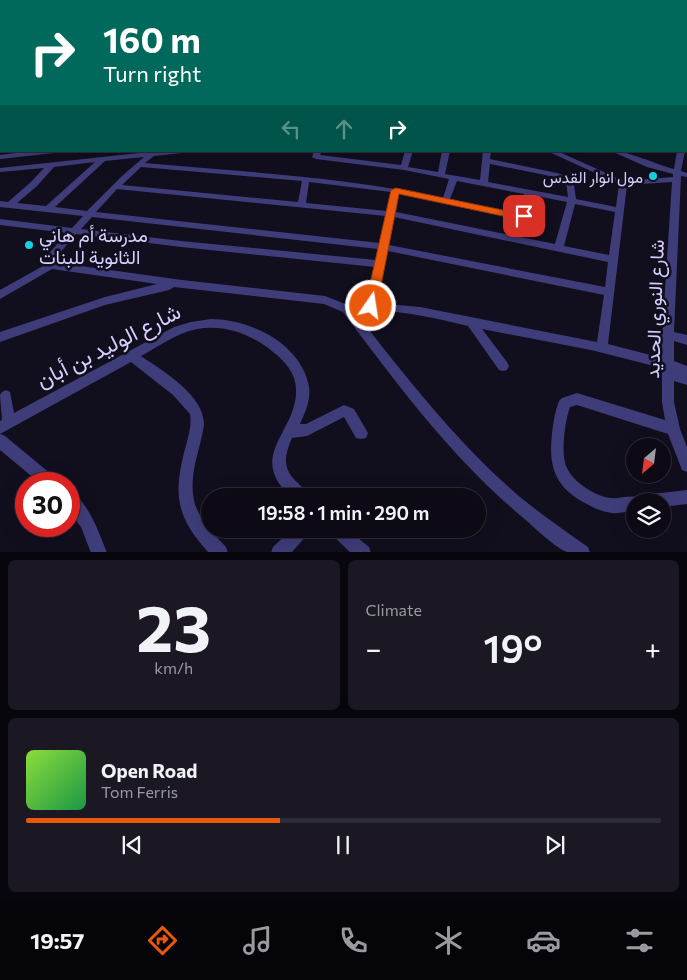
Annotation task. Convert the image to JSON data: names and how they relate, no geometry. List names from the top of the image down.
{
  "streets": {
    "street": ["شارع النوري الحديد", "شارع الوليد بن أبان"]
  },
  "places": ["مول انوار القدس", "مدرسة أم هاني الثانوية للبنات"],
  "north": "bottom left",
  "page": {
    "turn": ["160 m", "Turn right"],
    "limit": "30",
    "trip": "19:58 · 1 min · 290 m",
    "tile": [
      ["23", "km/h"],
      "Climate"
    ],
    "heat": ["−", "19°", "+"],
    "song": ["Open Road", "Tom Ferris"],
    "tabs": "19:57"
  }
}
